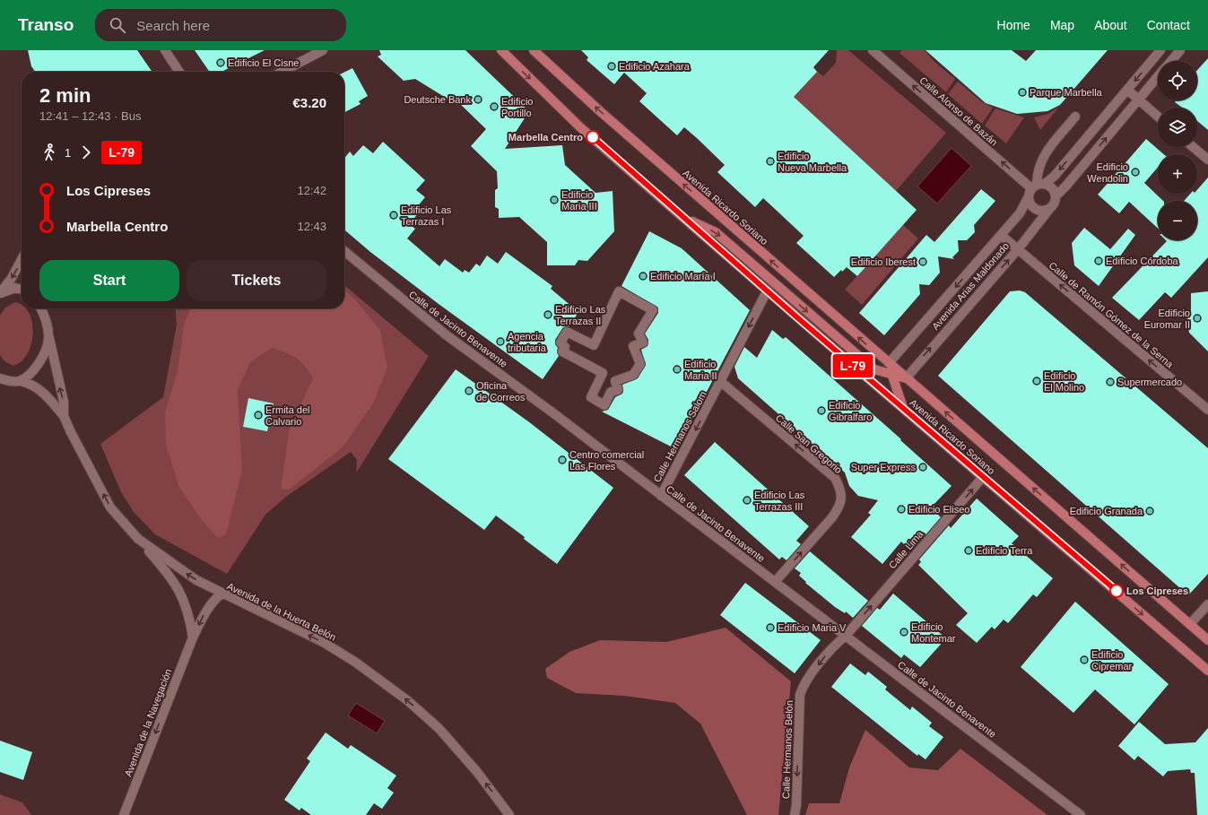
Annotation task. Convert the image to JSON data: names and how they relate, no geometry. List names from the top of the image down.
{
  "streets": {
    "main road": ["Avenida Ricardo Soriano"],
    "street": [
      "Calle Alonso de Bazán",
      "Avenida Arias Maldonado",
      "Calle de Ramón Gómez de la Serna",
      "Calle de Jacinto Benavente",
      "Calle Hermanos Salom",
      "Calle San Gregorio",
      "Calle Lima",
      "Avenida de la Huerta Belón",
      "Avenida de la Navegación",
      "Calle Hermanos Belón"
    ]
  },
  "crossings": [
    ["Calle Alonso de Bazán", "Avenida Arias Maldonado"],
    ["Avenida Ricardo Soriano", "Avenida Arias Maldonado"],
    ["Avenida Ricardo Soriano", "Calle Hermanos Salom"],
    ["Avenida Ricardo Soriano", "Calle Lima"],
    ["Avenida Arias Maldonado", "Calle de Ramón Gómez de la Serna"],
    ["Calle de Jacinto Benavente", "Calle Hermanos Salom"],
    ["Calle de Jacinto Benavente", "Calle San Gregorio"],
    ["Calle de Jacinto Benavente", "Calle Lima"],
    ["Calle de Jacinto Benavente", "Calle Hermanos Belón"],
    ["Calle Hermanos Salom", "Calle San Gregorio"],
    ["Calle Lima", "Calle Hermanos Belón"],
    ["Avenida de la Huerta Belón", "Avenida de la Navegación"]
  ],
  "one_way": [
    "Calle Alonso de Bazán",
    "Calle de Ramón Gómez de la Serna",
    "Calle Hermanos Salom",
    "Calle Lima",
    "Avenida de la Huerta Belón",
    "Avenida de la Navegación",
    "Calle Hermanos Belón"
  ],
  "places": [
    "Edificio El Cisne",
    "Edificio Azahara",
    "Parque Marbella",
    "Deutsche Bank",
    "Edificio Portillo",
    "Marbella Centro",
    "Edificio Nueva Marbella",
    "Edificio Wendolin",
    "Edificio Maria III",
    "Edificio Las Terrazas I",
    "Edificio Córdoba",
    "Edificio Iberest",
    "Edificio María I",
    "Edificio Las Terrazas II",
    "Edificio Euromar II",
    "Agencia tributaria",
    "Edificio Maria II",
    "Edificio El Molino",
    "Supermercado",
    "Oficina de Correos",
    "Edificio Gibralfaro",
    "Ermita del Calvario",
    "Centro comercial Las Flores",
    "Super Express",
    "Edificio Las Terrazas III",
    "Edificio Eliseo",
    "Edificio Granada",
    "Edificio Terra",
    "Los Cipreses",
    "Edificio Maria V",
    "Edificio Montemar",
    "Edificio Cipremar"
  ],
  "lines": ["bus line L-79"],
  "page": {
    "header": "Transo",
    "search": "Search here",
    "nav": [
      "Home",
      "Map",
      "About",
      "Contact"
    ],
    "on_map": "L-79",
    "map_buttons": ["+", "−"],
    "heading": ["2 min", "12:41 – 12:43 · Bus", "€3.20"],
    "legs": ["1", "L-79"],
    "list": [
      {
        "name": "Los Cipreses",
        "value": "12:42"
      },
      {
        "name": "Marbella Centro",
        "value": "12:43"
      }
    ],
    "buttons": ["Start", "Tickets"]
  }
}
